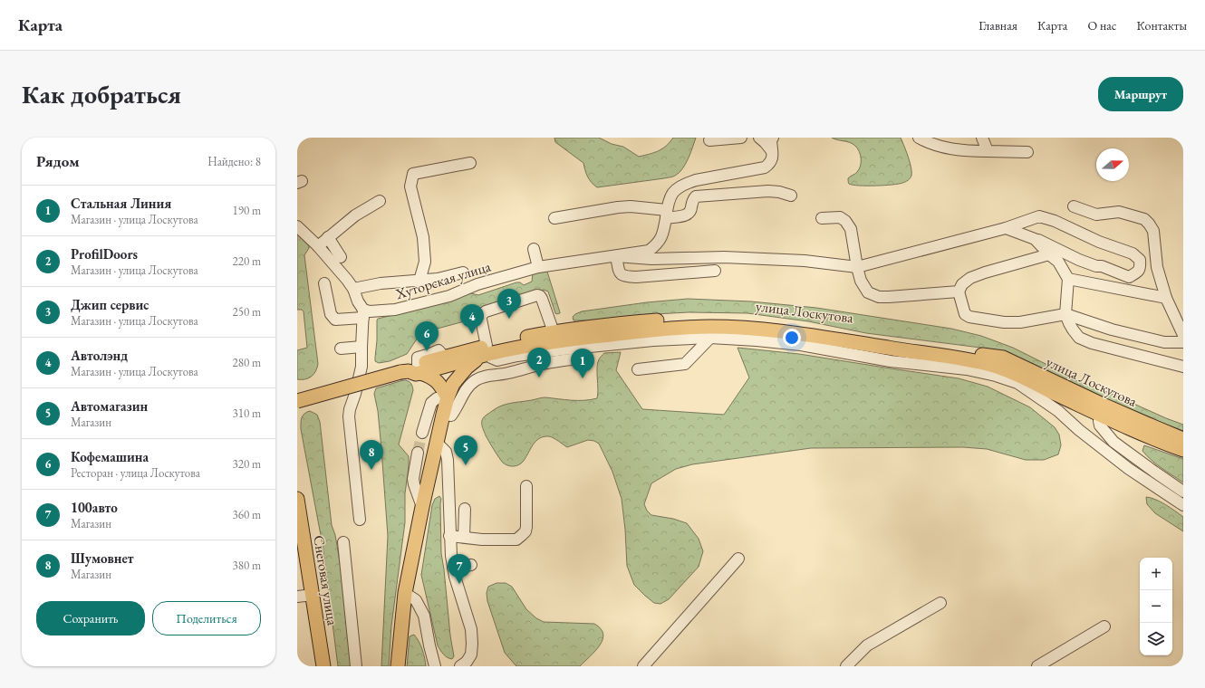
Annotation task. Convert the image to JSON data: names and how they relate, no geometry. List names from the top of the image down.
{
  "streets": {
    "main road": ["улица Лоскутова", "Снеговая улица"],
    "street": ["Хуторская улица"]
  },
  "north": "right",
  "page": {
    "header": "Карта",
    "nav": [
      "Главная",
      "Карта",
      "О нас",
      "Контакты"
    ],
    "buttons": [
      "Маршрут",
      ["Сохранить", "Поделиться"]
    ],
    "title": "Как добраться",
    "heading": ["Рядом", "Найдено: 8"],
    "list": [
      {
        "mark": "1",
        "name": "Стальная Линия",
        "note": "Магазин · улица Лоскутова",
        "value": "190 m"
      },
      {
        "mark": "2",
        "name": "ProfilDoors",
        "note": "Магазин · улица Лоскутова",
        "value": "220 m"
      },
      {
        "mark": "3",
        "name": "Джип сервис",
        "note": "Магазин · улица Лоскутова",
        "value": "250 m"
      },
      {
        "mark": "4",
        "name": "Автолэнд",
        "note": "Магазин · улица Лоскутова",
        "value": "280 m"
      },
      {
        "mark": "5",
        "name": "Автомагазин",
        "note": "Магазин",
        "value": "310 m"
      },
      {
        "mark": "6",
        "name": "Кофемашина",
        "note": "Ресторан · улица Лоскутова",
        "value": "320 m"
      },
      {
        "mark": "7",
        "name": "100авто",
        "note": "Магазин",
        "value": "360 m"
      },
      {
        "mark": "8",
        "name": "Шумовнет",
        "note": "Магазин",
        "value": "380 m"
      }
    ],
    "pins": [
      "3",
      "4",
      "6",
      "2",
      "1",
      "5",
      "8",
      "7"
    ],
    "map_buttons": ["+", "−"]
  }
}
